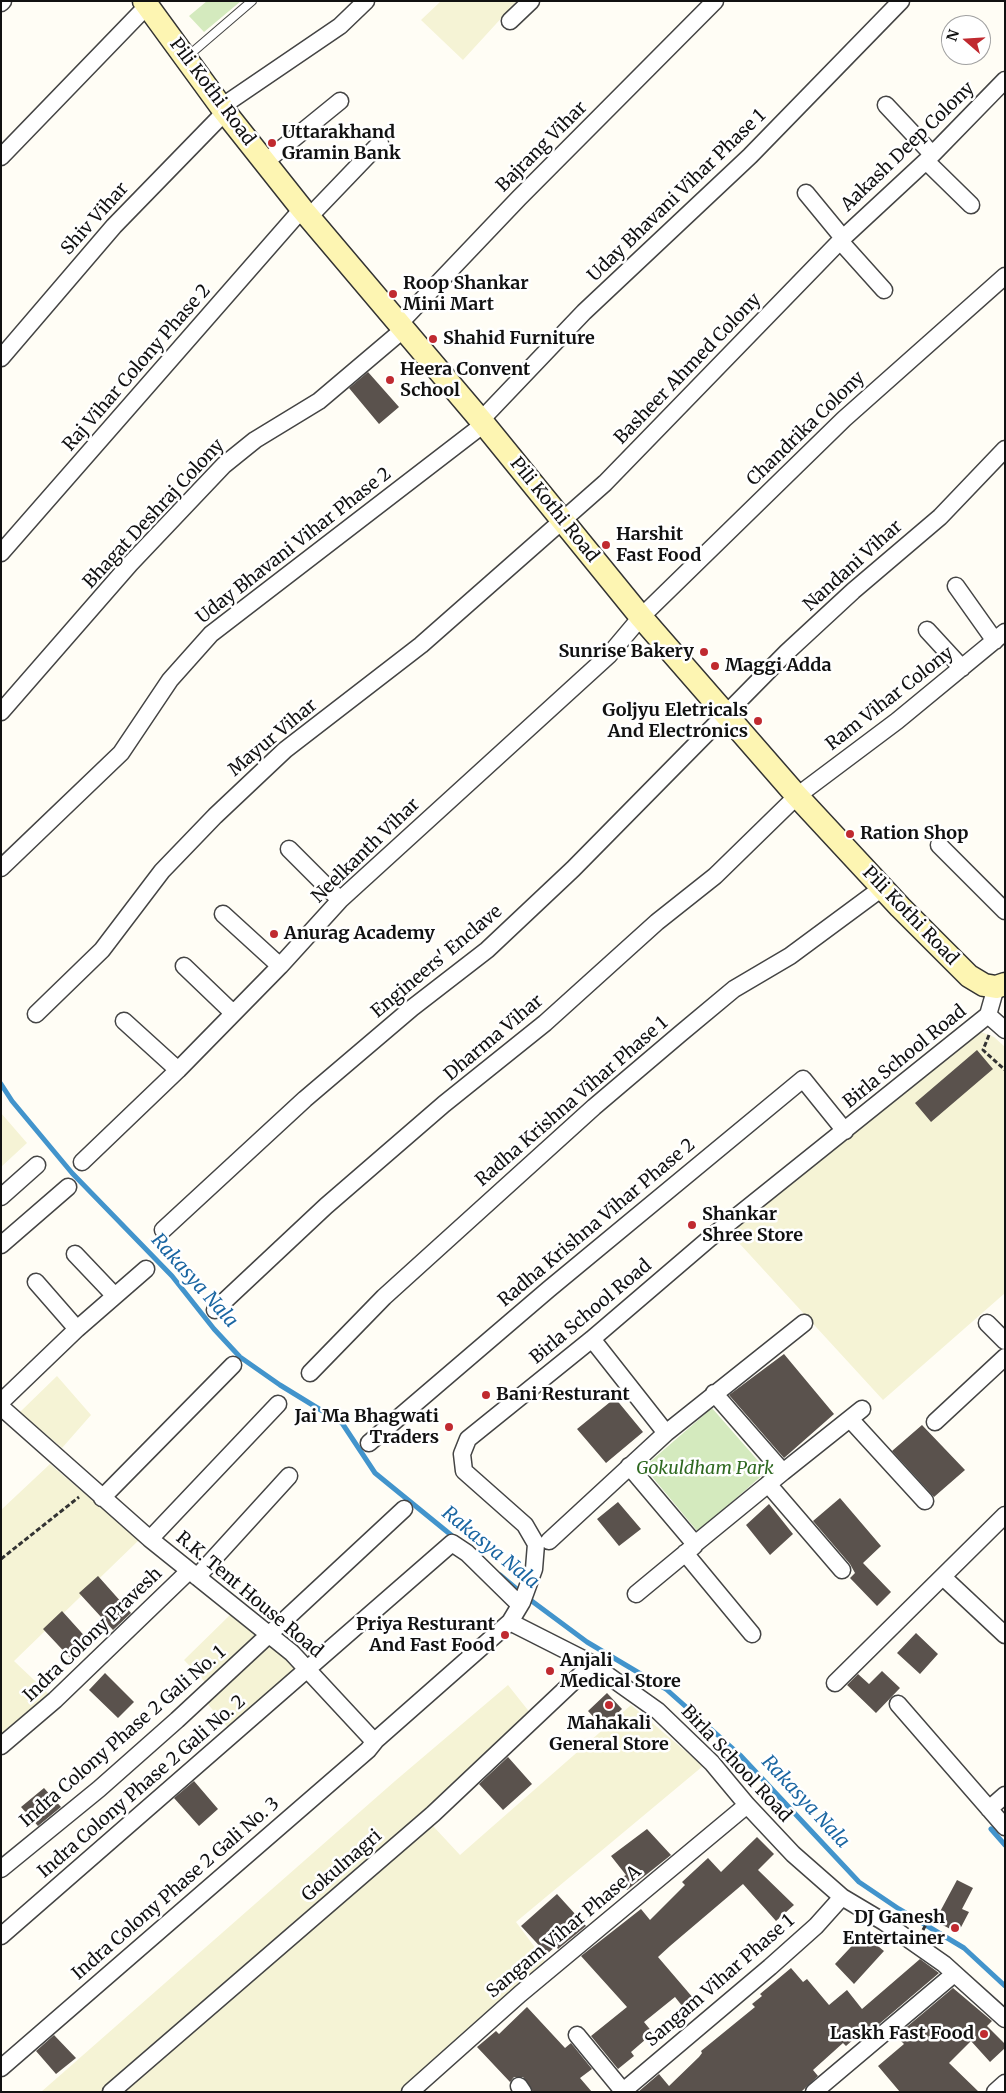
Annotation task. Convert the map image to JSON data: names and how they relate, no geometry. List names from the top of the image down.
{
  "streets": {
    "street": [
      "Pili Kothi Road",
      "Bajrang Vihar",
      "Aakash Deep Colony",
      "Uday Bhavani Vihar Phase 1",
      "Shiv Vihar",
      "Raj Vihar Colony Phase 2",
      "Basheer Ahmed Colony",
      "Chandrika Colony",
      "Bhagat Deshraj Colony",
      "Uday Bhavani Vihar Phase 2",
      "Nandani Vihar",
      "Ram Vihar Colony",
      "Mayur Vihar",
      "Neelkanth Vihar",
      "Engineers' Enclave",
      "Dharma Vihar",
      "Birla School Road",
      "Radha Krishna Vihar Phase 1",
      "Radha Krishna Vihar Phase 2",
      "R.K. Tent House Road",
      "Indra Colony Pravesh",
      "Indra Colony Phase 2 Gali No. 1",
      "Indra Colony Phase 2 Gali No. 2",
      "Gokulnagri",
      "Indra Colony Phase 2 Gali No. 3",
      "Sangam Vihar Phase A",
      "Sangam Vihar Phase 1"
    ]
  },
  "crossings": [
    ["Pili Kothi Road", "Bajrang Vihar"],
    ["Pili Kothi Road", "Uday Bhavani Vihar Phase 1"],
    ["Pili Kothi Road", "Shiv Vihar"],
    ["Pili Kothi Road", "Raj Vihar Colony Phase 2"],
    ["Pili Kothi Road", "Basheer Ahmed Colony"],
    ["Pili Kothi Road", "Chandrika Colony"],
    ["Pili Kothi Road", "Bhagat Deshraj Colony"],
    ["Pili Kothi Road", "Uday Bhavani Vihar Phase 2"],
    ["Pili Kothi Road", "Nandani Vihar"],
    ["Pili Kothi Road", "Ram Vihar Colony"],
    ["Pili Kothi Road", "Mayur Vihar"],
    ["Pili Kothi Road", "Neelkanth Vihar"],
    ["Pili Kothi Road", "Engineers' Enclave"],
    ["Pili Kothi Road", "Dharma Vihar"],
    ["Pili Kothi Road", "Birla School Road"],
    ["Pili Kothi Road", "Radha Krishna Vihar Phase 1"],
    ["Bajrang Vihar", "Bhagat Deshraj Colony"],
    ["Aakash Deep Colony", "Basheer Ahmed Colony"],
    ["Uday Bhavani Vihar Phase 1", "Uday Bhavani Vihar Phase 2"],
    ["Basheer Ahmed Colony", "Mayur Vihar"],
    ["Chandrika Colony", "Neelkanth Vihar"],
    ["Nandani Vihar", "Engineers' Enclave"],
    ["Ram Vihar Colony", "Dharma Vihar"],
    ["Birla School Road", "Radha Krishna Vihar Phase 2"],
    ["Birla School Road", "Indra Colony Phase 2 Gali No. 2"],
    ["Birla School Road", "Gokulnagri"],
    ["Birla School Road", "Sangam Vihar Phase A"],
    ["Birla School Road", "Sangam Vihar Phase 1"],
    ["R.K. Tent House Road", "Indra Colony Pravesh"],
    ["R.K. Tent House Road", "Indra Colony Phase 2 Gali No. 1"],
    ["R.K. Tent House Road", "Indra Colony Phase 2 Gali No. 2"],
    ["R.K. Tent House Road", "Indra Colony Phase 2 Gali No. 3"]
  ],
  "water": ["Rakasya Nala"],
  "parks": ["Gokuldham Park"],
  "places": [
    "Uttarakhand Gramin Bank",
    "Roop Shankar Mini Mart",
    "Shahid Furniture",
    "Heera Convent School",
    "Harshit Fast Food",
    "Sunrise Bakery",
    "Maggi Adda",
    "Goljyu Eletricals And Electronics",
    "Ration Shop",
    "Anurag Academy",
    "Shankar Shree Store",
    "Bani Resturant",
    "Jai Ma Bhagwati Traders",
    "Priya Resturant And Fast Food",
    "Anjali Medical Store",
    "Mahakali General Store",
    "DJ Ganesh Entertainer",
    "Laskh Fast Food"
  ],
  "north": "left"
}
